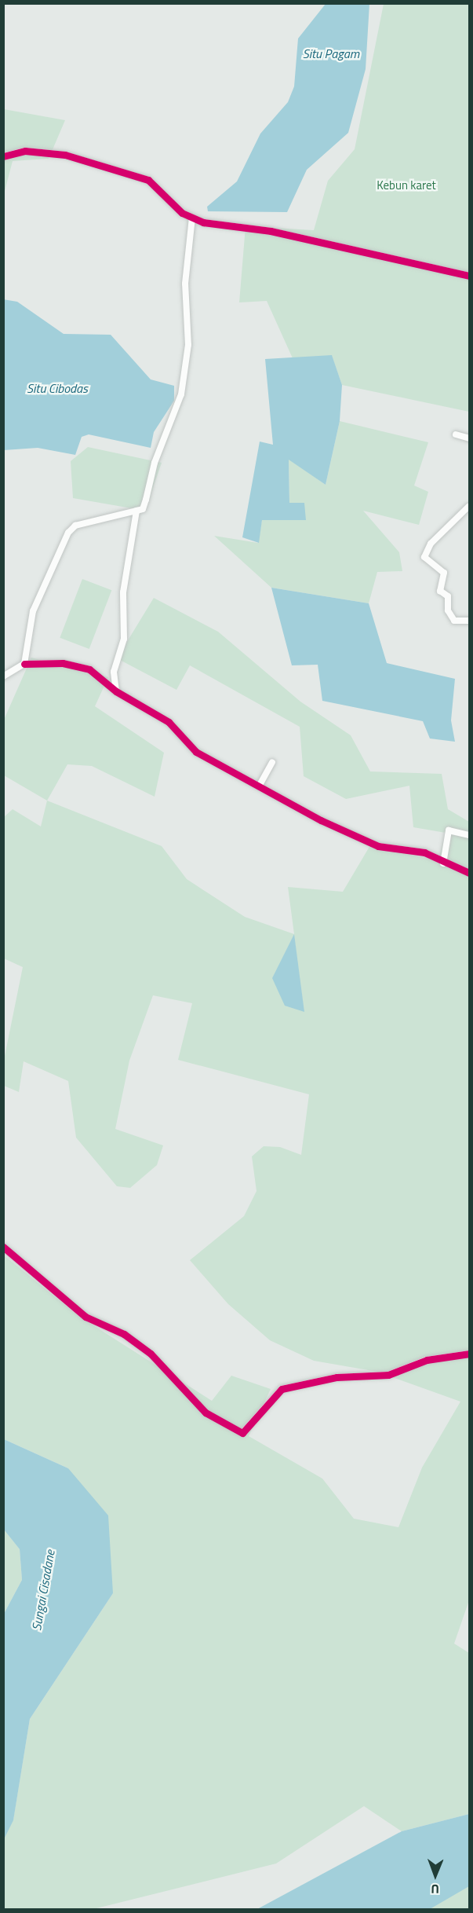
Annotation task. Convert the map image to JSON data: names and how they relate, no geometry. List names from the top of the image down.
{
  "water": ["Situ Pagam", "Situ Cibodas", "Sungai Cisadane"],
  "parks": ["Kebun karet"],
  "north": "bottom"
}
